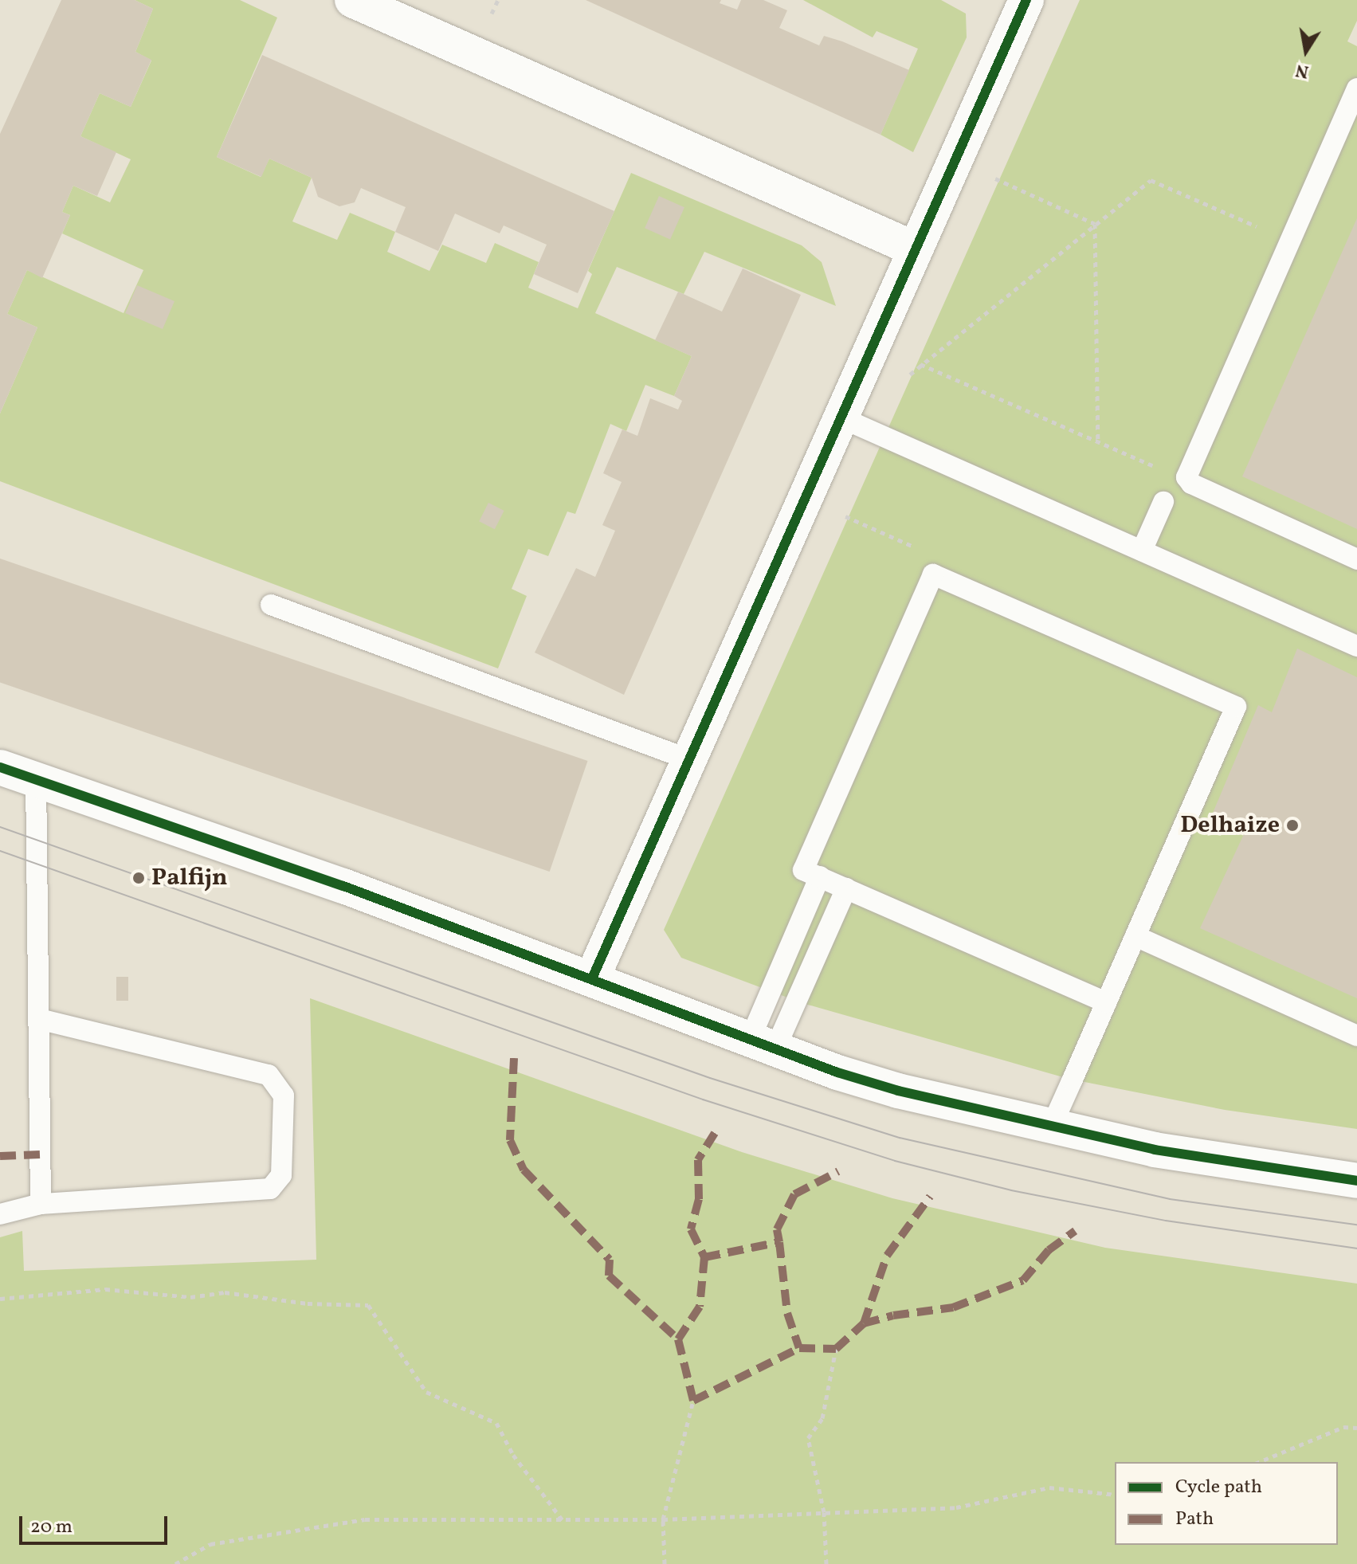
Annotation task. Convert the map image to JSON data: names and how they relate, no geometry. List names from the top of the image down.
{
  "places": ["Delhaize", "Palfijn"],
  "legend": ["Cycle path", "Path"],
  "scale_bar": "20 m",
  "north": "bottom"
}
